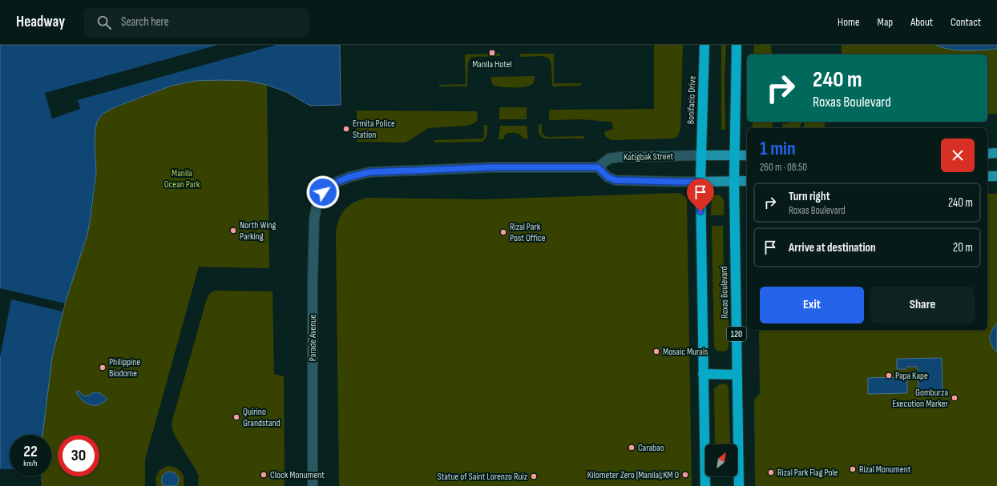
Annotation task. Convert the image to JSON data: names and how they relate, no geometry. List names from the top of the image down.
{
  "streets": {
    "highway": ["Bonifacio Drive", "Roxas Boulevard", "120"],
    "street": ["Katigbak Street", "Parade Avenue"]
  },
  "crossings": [
    ["Bonifacio Drive", "Katigbak Street"],
    ["Katigbak Street", "Parade Avenue"],
    ["Roxas Boulevard", "120"]
  ],
  "parks": ["Manila Ocean Park"],
  "places": {
    "transit": ["Manila Hotel"],
    "other": [
      "Ermita Police Station",
      "North Wing Parking",
      "Rizal Park Post Office",
      "Mosaic Murals",
      "Philippine Biodome",
      "Papa Kape",
      "Gomburza Execution Marker",
      "Quirino Grandstand",
      "Carabao",
      "Rizal Monument",
      "Rizal Park Flag Pole",
      "Clock Monument",
      "Kilometer Zero (Manila);KM 0",
      "Statue of Saint Lorenzo Ruiz"
    ]
  },
  "north": "top right",
  "page": {
    "header": "Headway",
    "search": "Search here",
    "nav": [
      "Home",
      "Map",
      "About",
      "Contact"
    ],
    "turn": ["240 m", "Roxas Boulevard"],
    "heading": ["1 min", "260 m · 08:50"],
    "list": [
      {
        "name": "Turn right",
        "note": "Roxas Boulevard",
        "value": "240 m"
      },
      {
        "name": "Arrive at destination",
        "value": "20 m"
      }
    ],
    "buttons": ["Exit", "Share"],
    "speed": "22 km/h",
    "limit": "30"
  }
}
